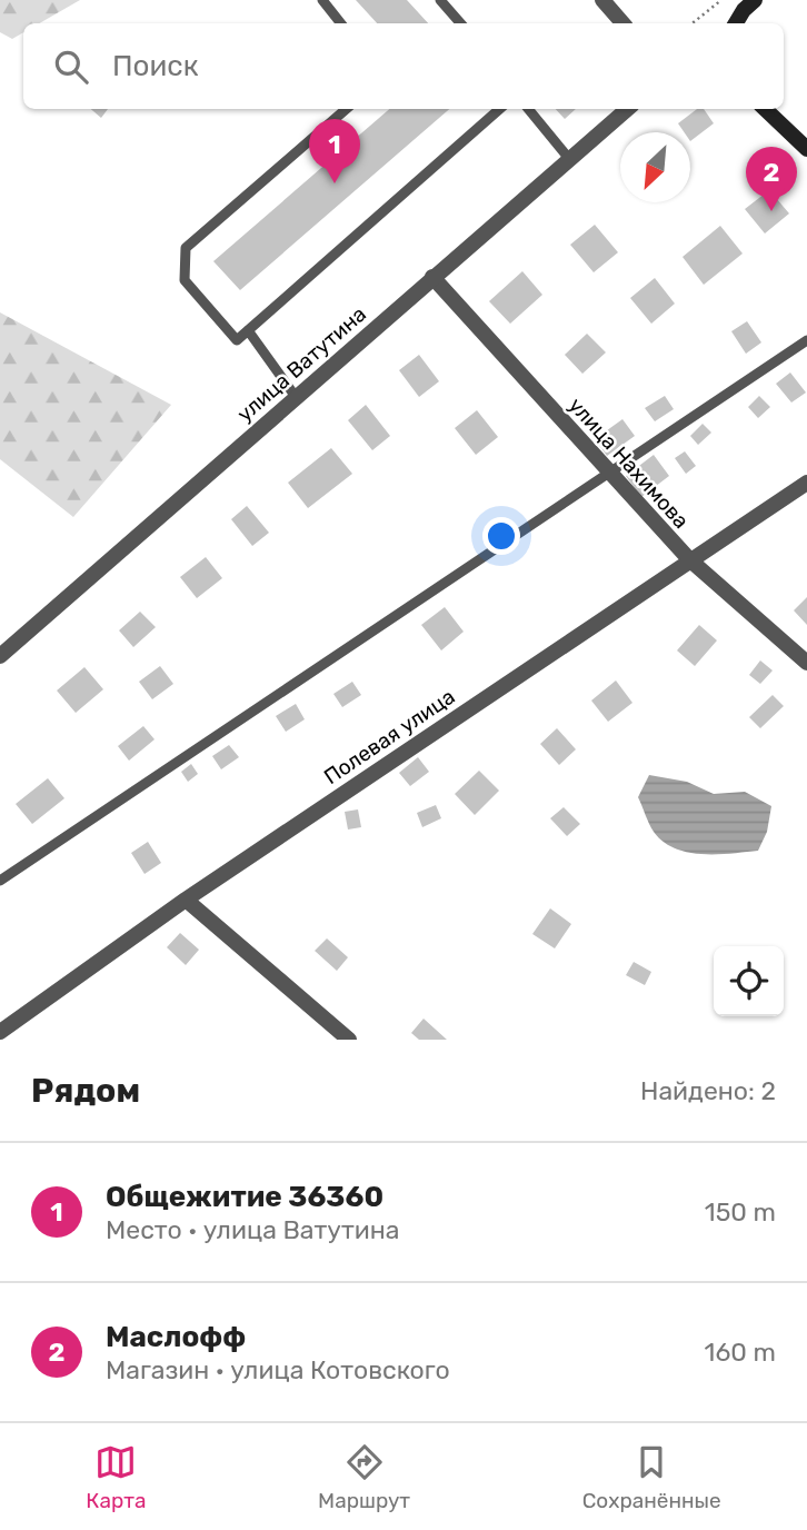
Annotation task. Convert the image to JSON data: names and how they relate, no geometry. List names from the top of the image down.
{
  "streets": {
    "street": ["улица Ватутина", "улица Нахимова", "Полевая улица"]
  },
  "crossings": [
    ["улица Ватутина", "улица Нахимова"],
    ["улица Нахимова", "Полевая улица"]
  ],
  "north": "bottom left",
  "page": {
    "search": "Поиск",
    "pins": ["1", "2"],
    "heading": ["Рядом", "Найдено: 2"],
    "list": [
      {
        "mark": "1",
        "name": "Общежитие 36360",
        "note": "Место · улица Ватутина",
        "value": "150 m"
      },
      {
        "mark": "2",
        "name": "Маслофф",
        "note": "Магазин · улица Котовского",
        "value": "160 m"
      }
    ],
    "nav": ["Карта", "Маршрут", "Сохранённые"]
  }
}
